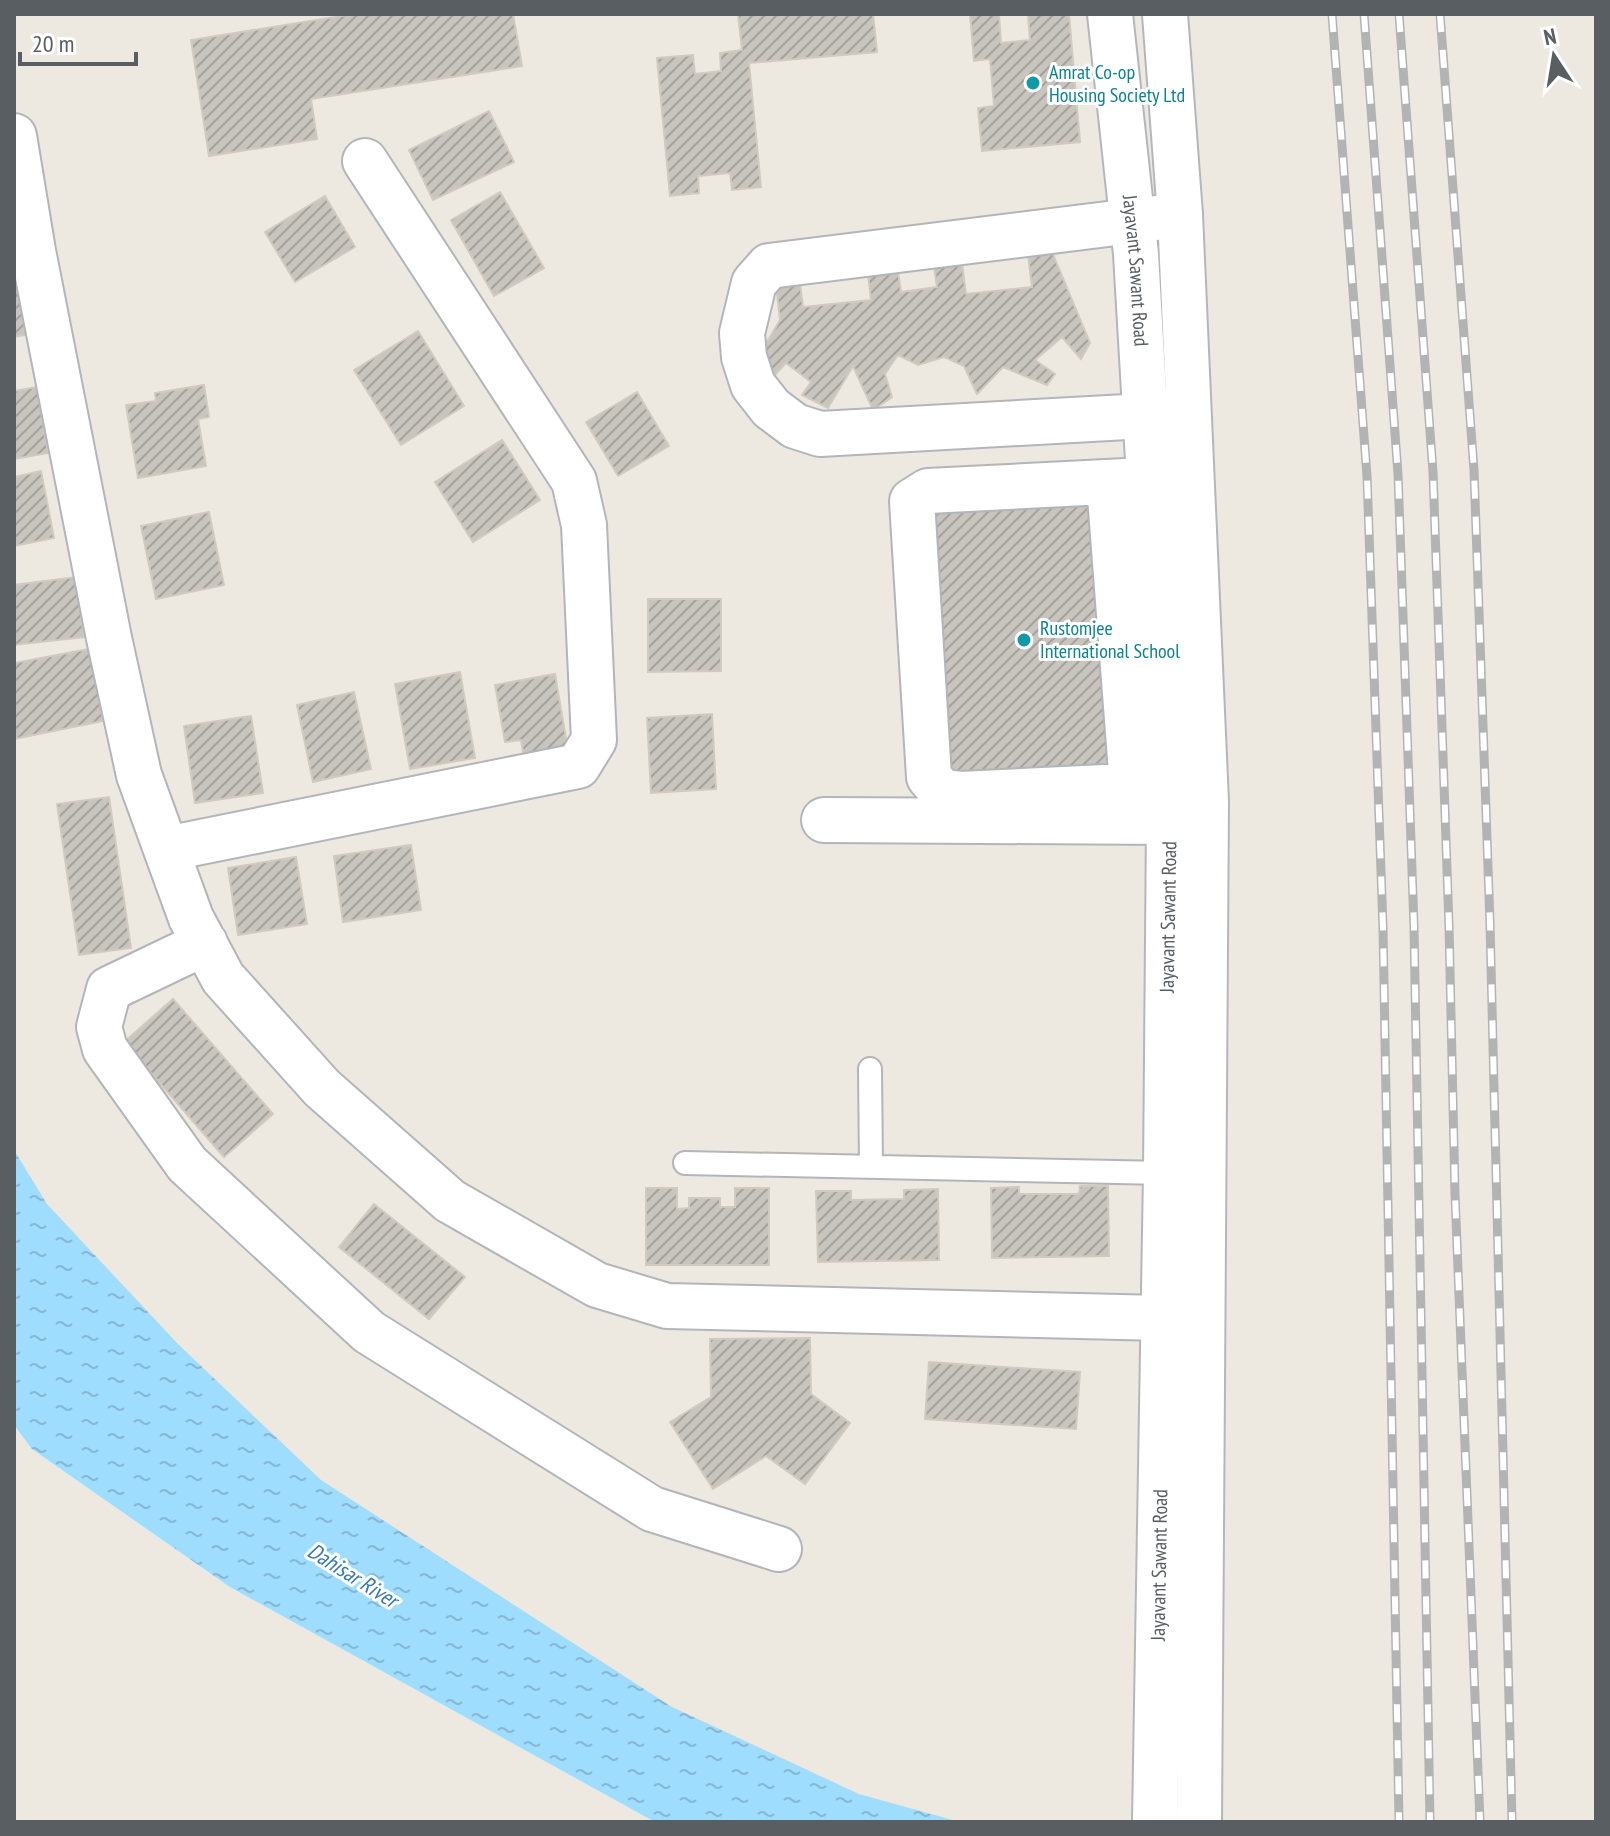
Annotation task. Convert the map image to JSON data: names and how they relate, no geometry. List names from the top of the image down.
{
  "streets": {
    "street": ["Jayavant Sawant Road"]
  },
  "water": ["Dahisar River"],
  "places": ["Amrat Co-op Housing Society Ltd", "Rustomjee International School"],
  "scale_bar": "20 m",
  "north": "top"
}
